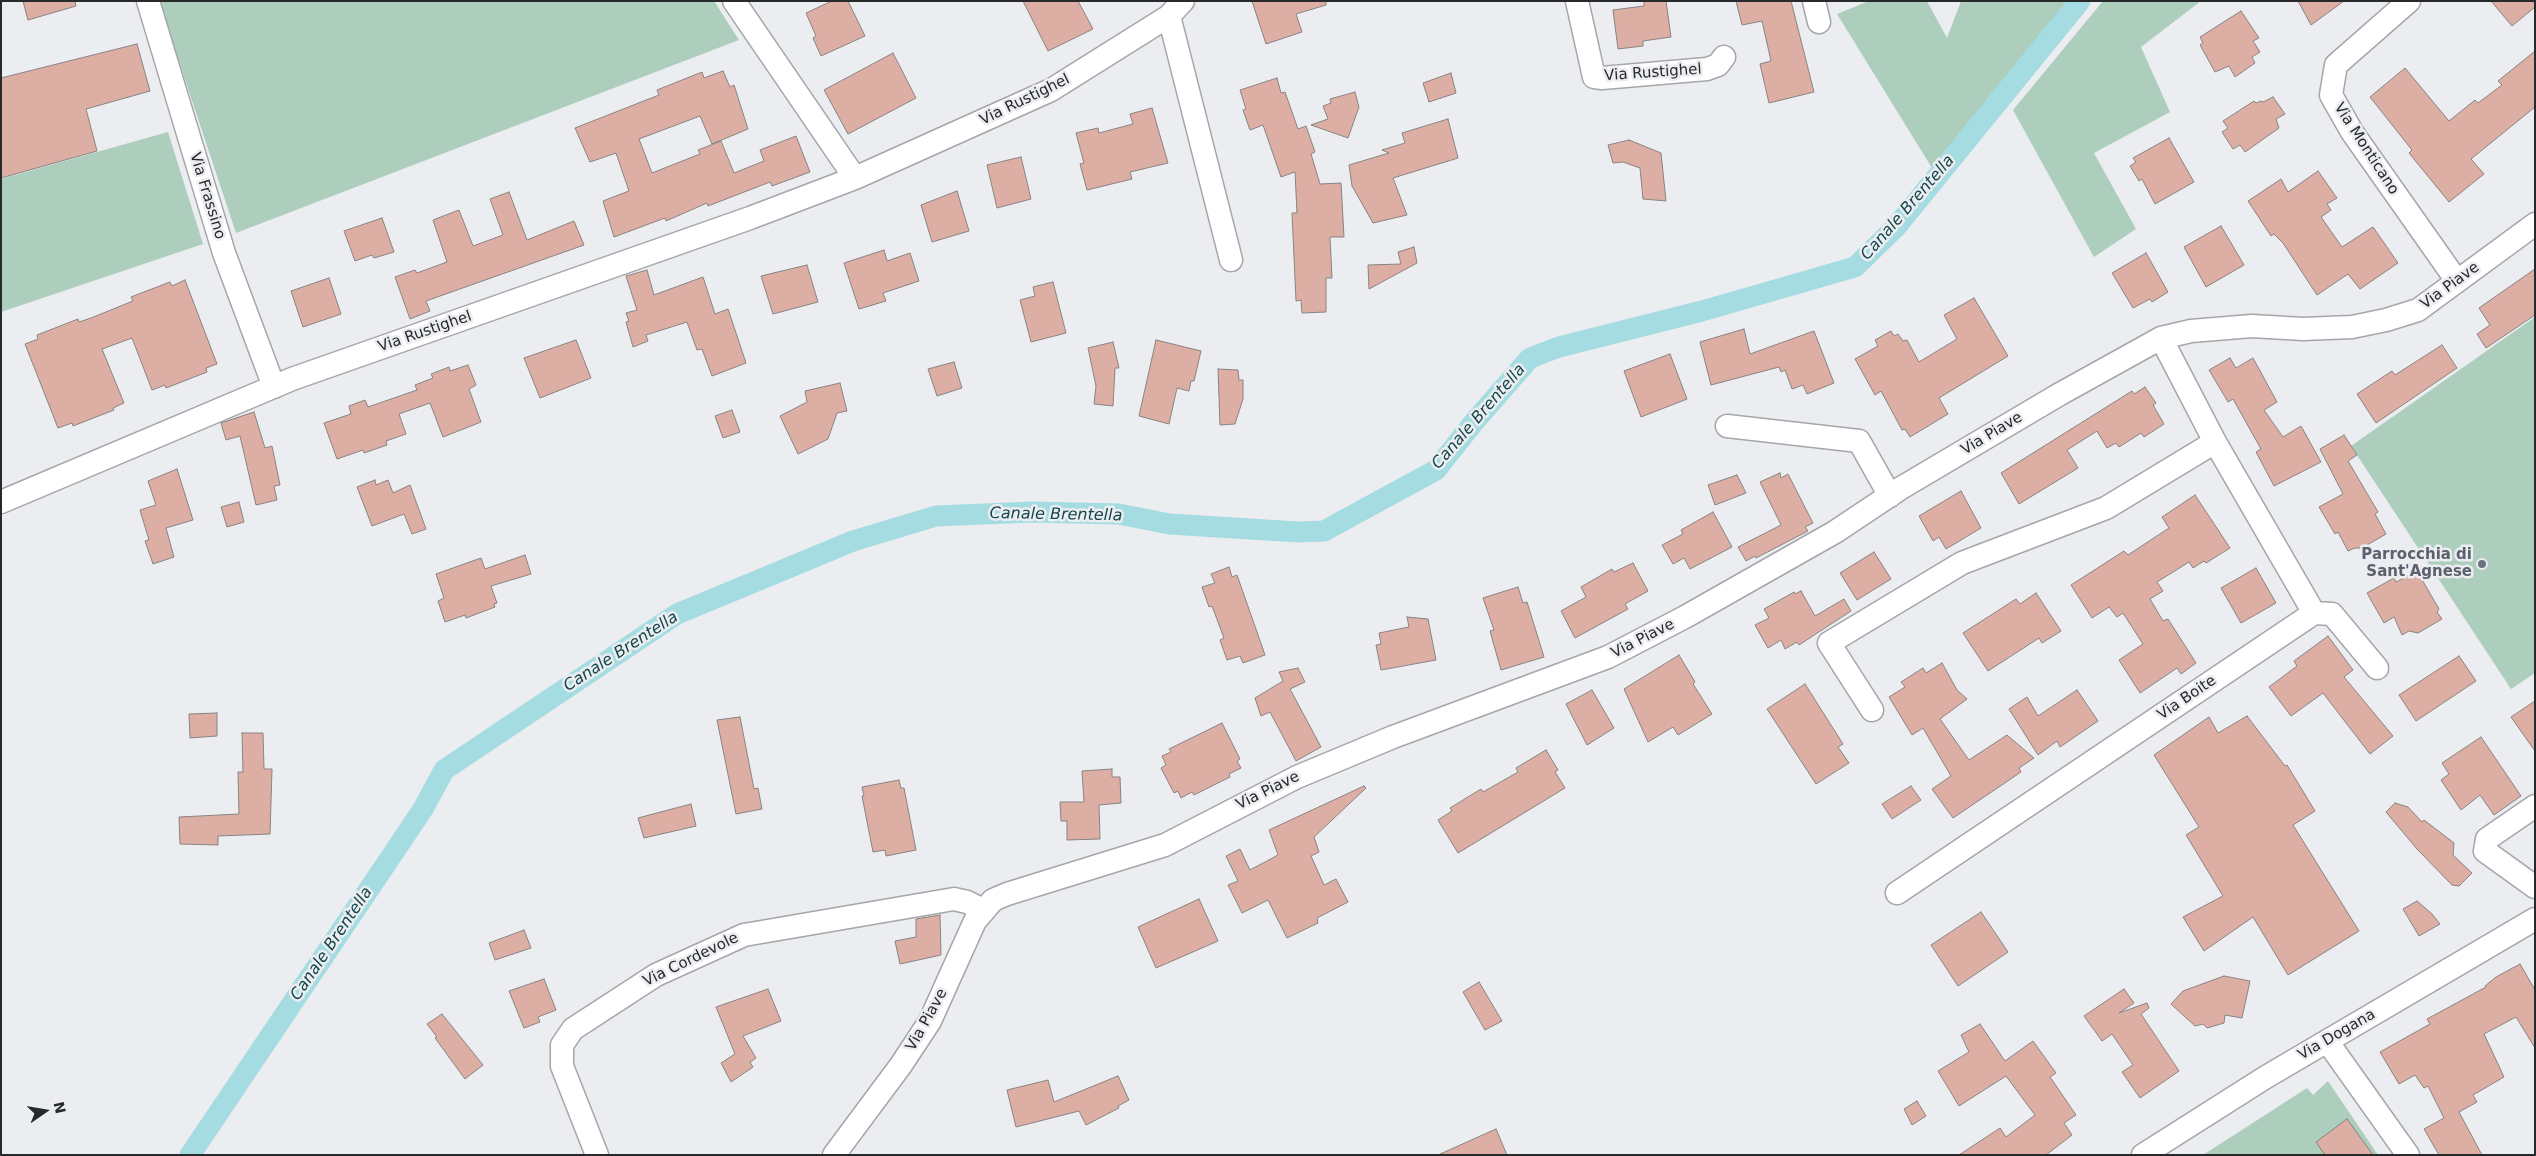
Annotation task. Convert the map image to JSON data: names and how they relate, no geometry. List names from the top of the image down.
{
  "streets": {
    "street": [
      "Via Rustighel",
      "Via Monticano",
      "Via Frassino",
      "Via Piave",
      "Via Boite",
      "Via Cordevole",
      "Via Dogana"
    ]
  },
  "crossings": [
    ["Via Rustighel", "Via Frassino"],
    ["Via Monticano", "Via Piave"],
    ["Via Piave", "Via Cordevole"]
  ],
  "water": ["Canale Brentella"],
  "places": ["Parrocchia di Sant'Agnese"],
  "north": "right"
}
